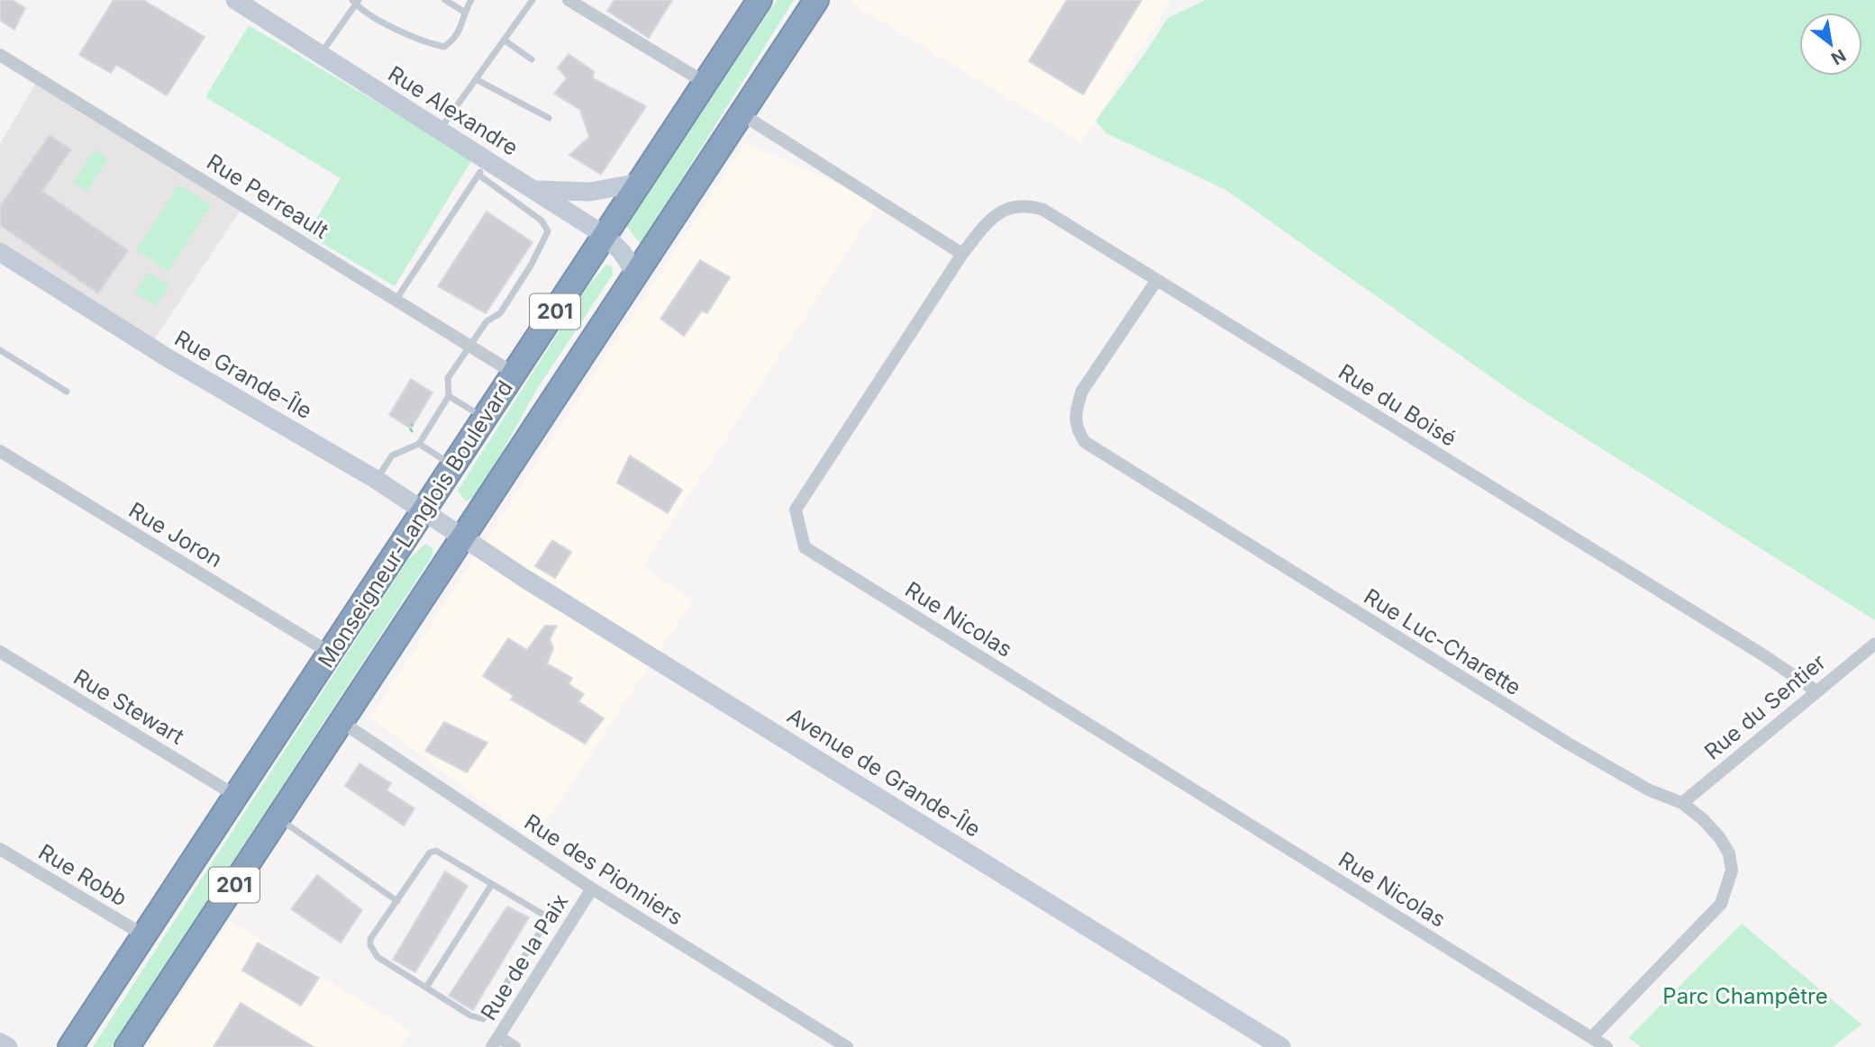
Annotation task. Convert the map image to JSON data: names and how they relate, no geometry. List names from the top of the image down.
{
  "streets": {
    "highway": ["201", "Monseigneur-Langlois Boulevard"],
    "main road": ["Rue Alexandre", "Rue Grande-Île", "Avenue de Grande-Île"],
    "street": [
      "Rue Perreault",
      "Rue du Boisé",
      "Rue Joron",
      "Rue Nicolas",
      "Rue Luc-Charette",
      "Rue Stewart",
      "Rue du Sentier",
      "Rue des Pionniers",
      "Rue Robb",
      "Rue de la Paix"
    ]
  },
  "crossings": [
    ["Rue Alexandre", "Monseigneur-Langlois Boulevard"],
    ["Rue Perreault", "Monseigneur-Langlois Boulevard"],
    ["Rue Grande-Île", "Monseigneur-Langlois Boulevard"],
    ["Rue Grande-Île", "Avenue de Grande-Île"],
    ["Rue du Boisé", "Rue Nicolas"],
    ["Rue du Boisé", "Rue Luc-Charette"],
    ["Rue du Boisé", "Rue du Sentier"],
    ["Monseigneur-Langlois Boulevard", "Rue Joron"],
    ["Monseigneur-Langlois Boulevard", "Rue Stewart"],
    ["Monseigneur-Langlois Boulevard", "Avenue de Grande-Île"],
    ["Monseigneur-Langlois Boulevard", "Rue des Pionniers"],
    ["Monseigneur-Langlois Boulevard", "Rue Robb"],
    ["Rue Nicolas", "Rue Luc-Charette"],
    ["Rue Luc-Charette", "Rue du Sentier"],
    ["Rue des Pionniers", "Rue de la Paix"]
  ],
  "parks": ["Parc Champêtre"],
  "north": "bottom right"
}
